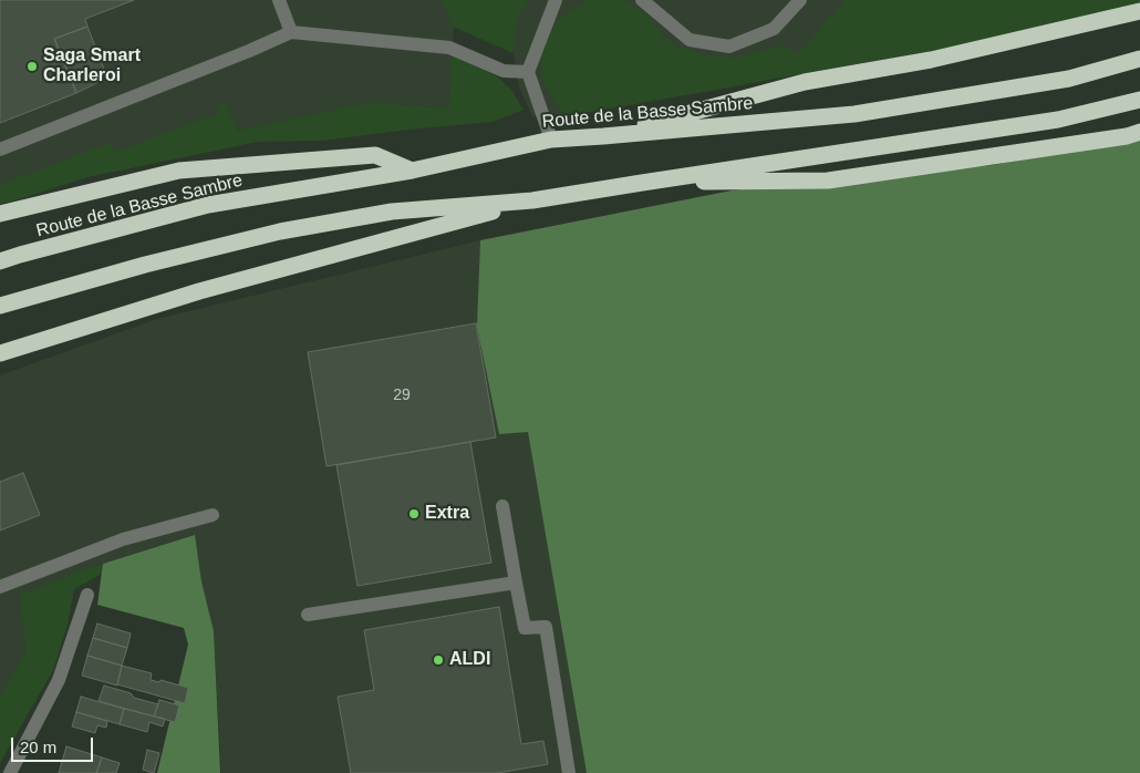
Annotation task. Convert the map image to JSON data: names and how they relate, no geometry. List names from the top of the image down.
{
  "streets": {
    "highway": ["Route de la Basse Sambre"]
  },
  "places": ["Saga Smart Charleroi", "Extra", "ALDI"],
  "house_numbers": ["29"],
  "scale_bar": "20 m"
}
